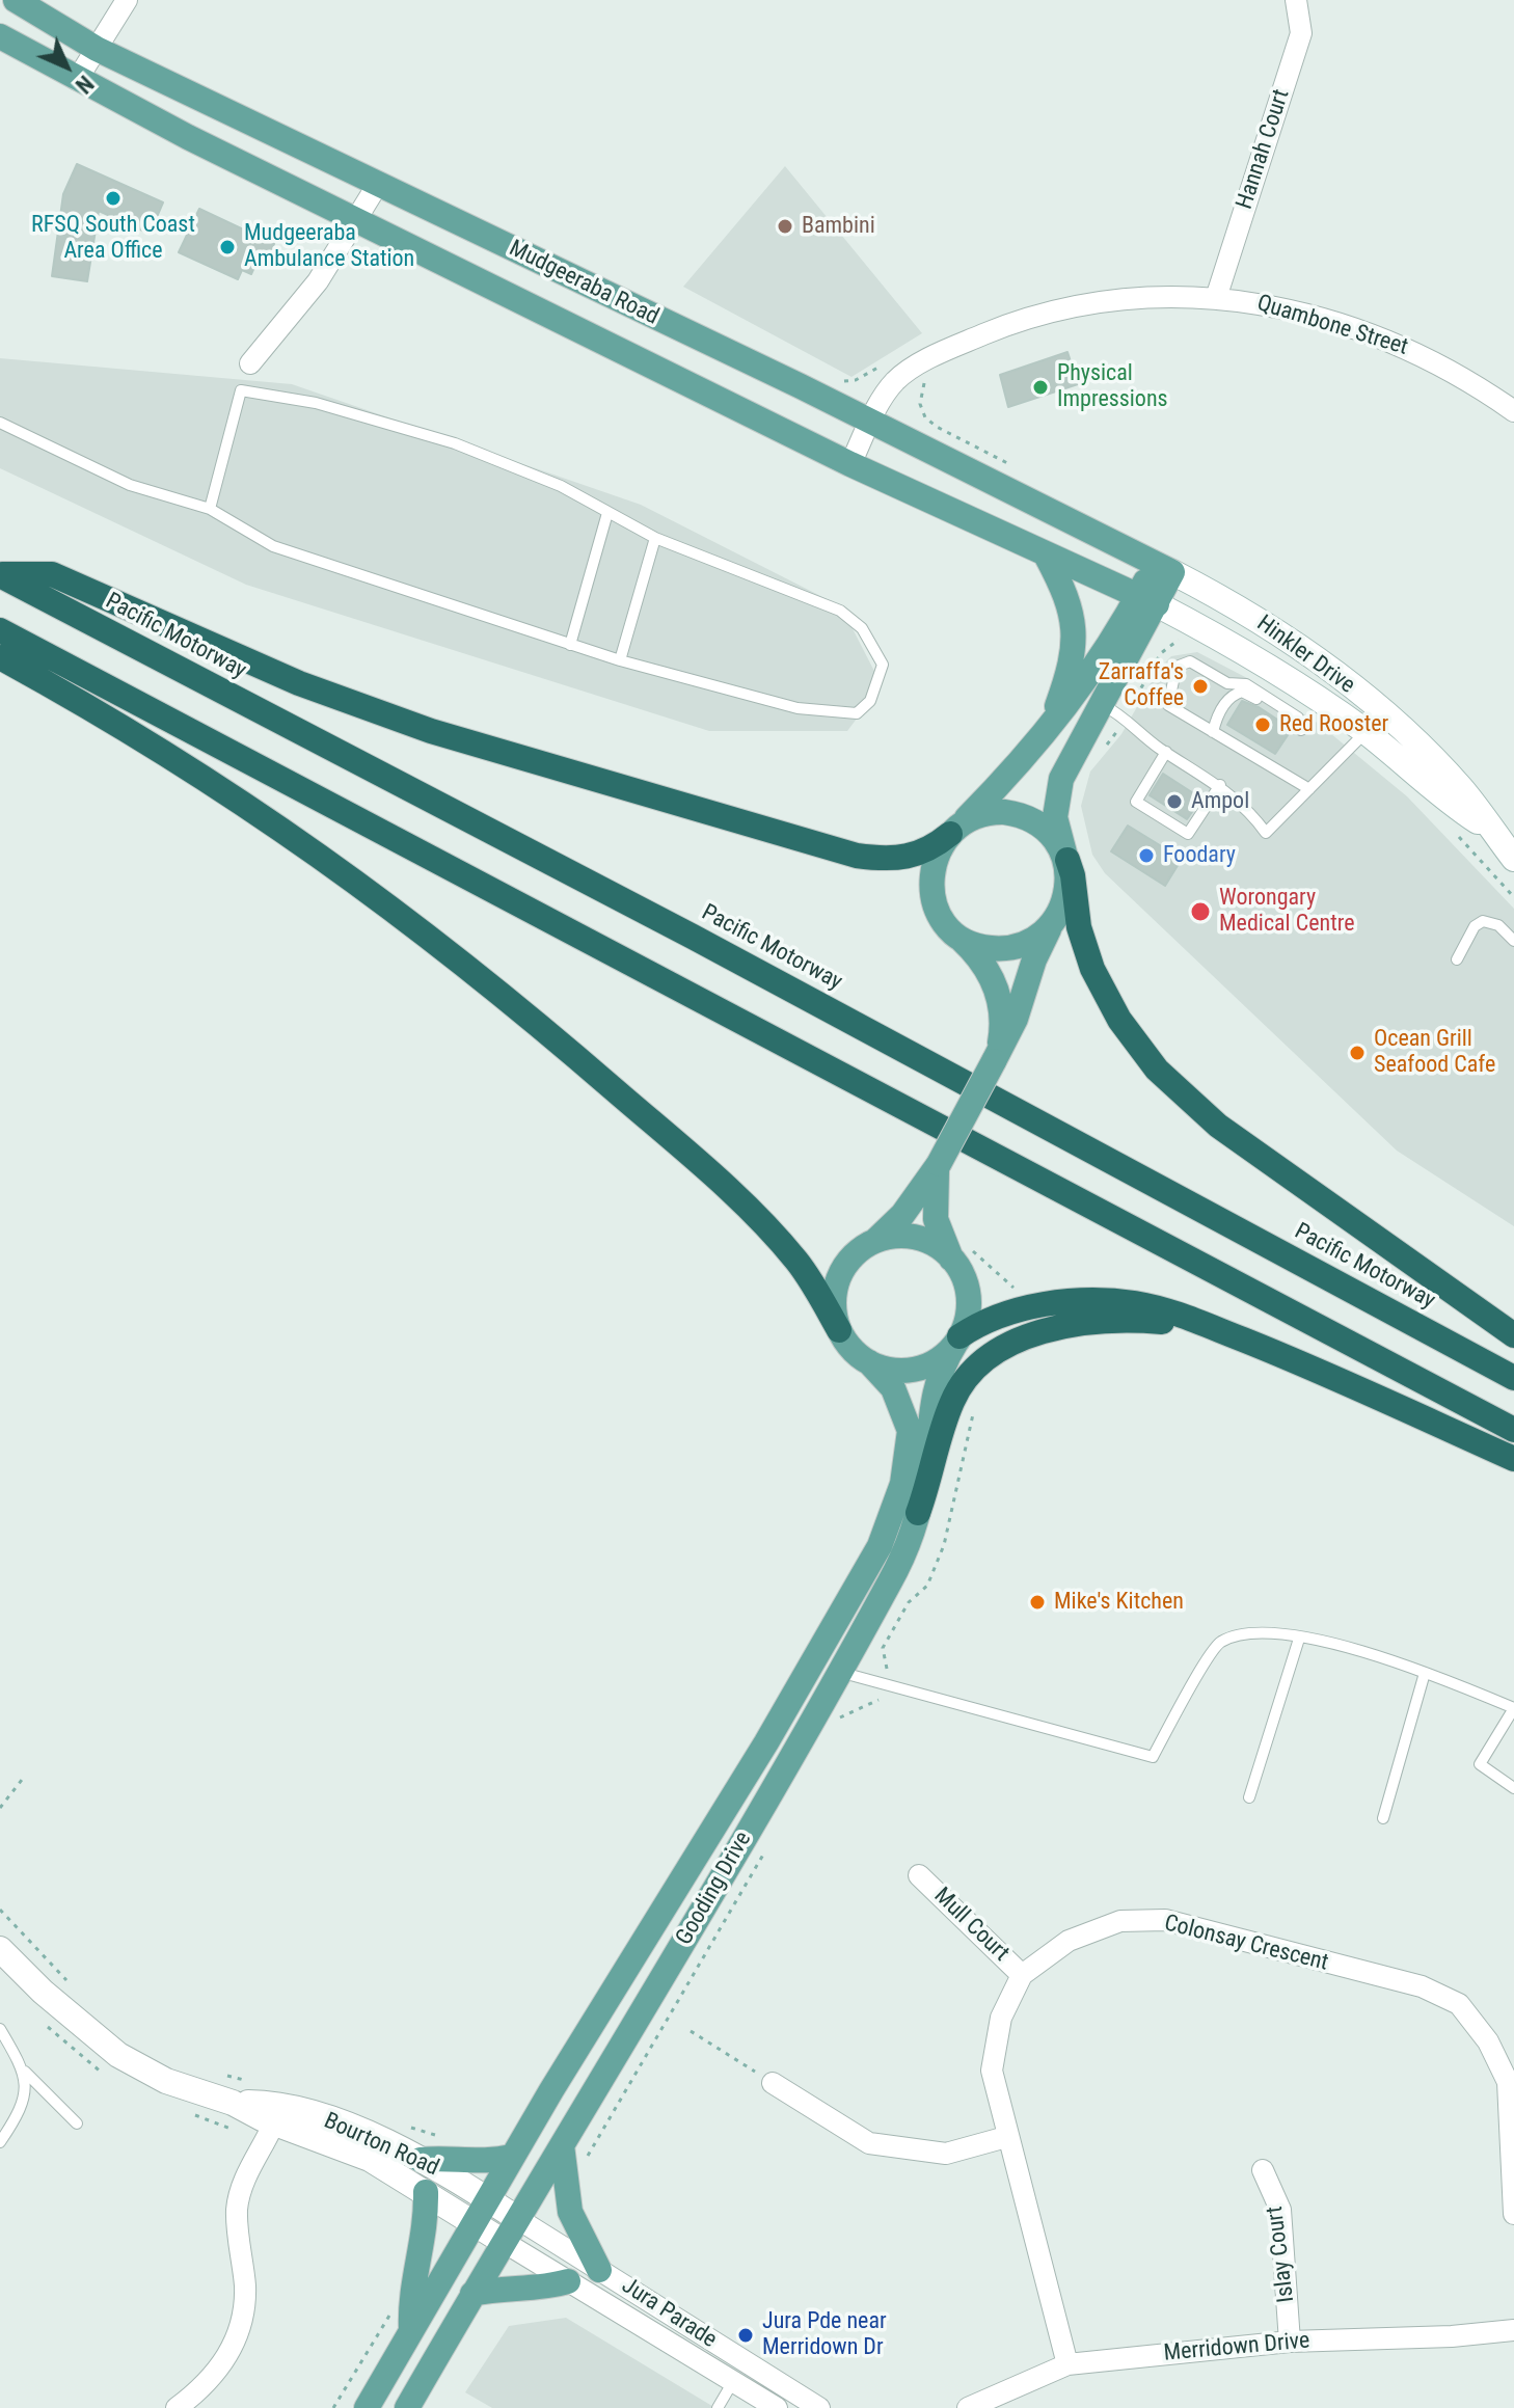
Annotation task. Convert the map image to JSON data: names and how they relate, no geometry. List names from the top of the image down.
{
  "streets": {
    "highway": ["Pacific Motorway"],
    "main road": ["Mudgeeraba Road", "Gooding Drive"],
    "street": [
      "Hannah Court",
      "Quambone Street",
      "Hinkler Drive",
      "Mull Court",
      "Colonsay Crescent",
      "Bourton Road",
      "Islay Court",
      "Jura Parade",
      "Merridown Drive"
    ]
  },
  "crossings": [
    ["Hannah Court", "Quambone Street"],
    ["Mudgeeraba Road", "Quambone Street"],
    ["Mudgeeraba Road", "Hinkler Drive"],
    ["Gooding Drive", "Bourton Road"],
    ["Gooding Drive", "Jura Parade"],
    ["Mull Court", "Colonsay Crescent"],
    ["Colonsay Crescent", "Merridown Drive"],
    ["Bourton Road", "Jura Parade"],
    ["Islay Court", "Merridown Drive"]
  ],
  "places": [
    "RFSQ South Coast Area Office",
    "Bambini",
    "Mudgeeraba Ambulance Station",
    "Physical Impressions",
    "Zarraffa's Coffee",
    "Red Rooster",
    "Ampol",
    "Foodary",
    "Worongary Medical Centre",
    "Ocean Grill Seafood Cafe",
    "Mike's Kitchen",
    "Jura Pde near Merridown Dr"
  ],
  "north": "bottom right"
}
